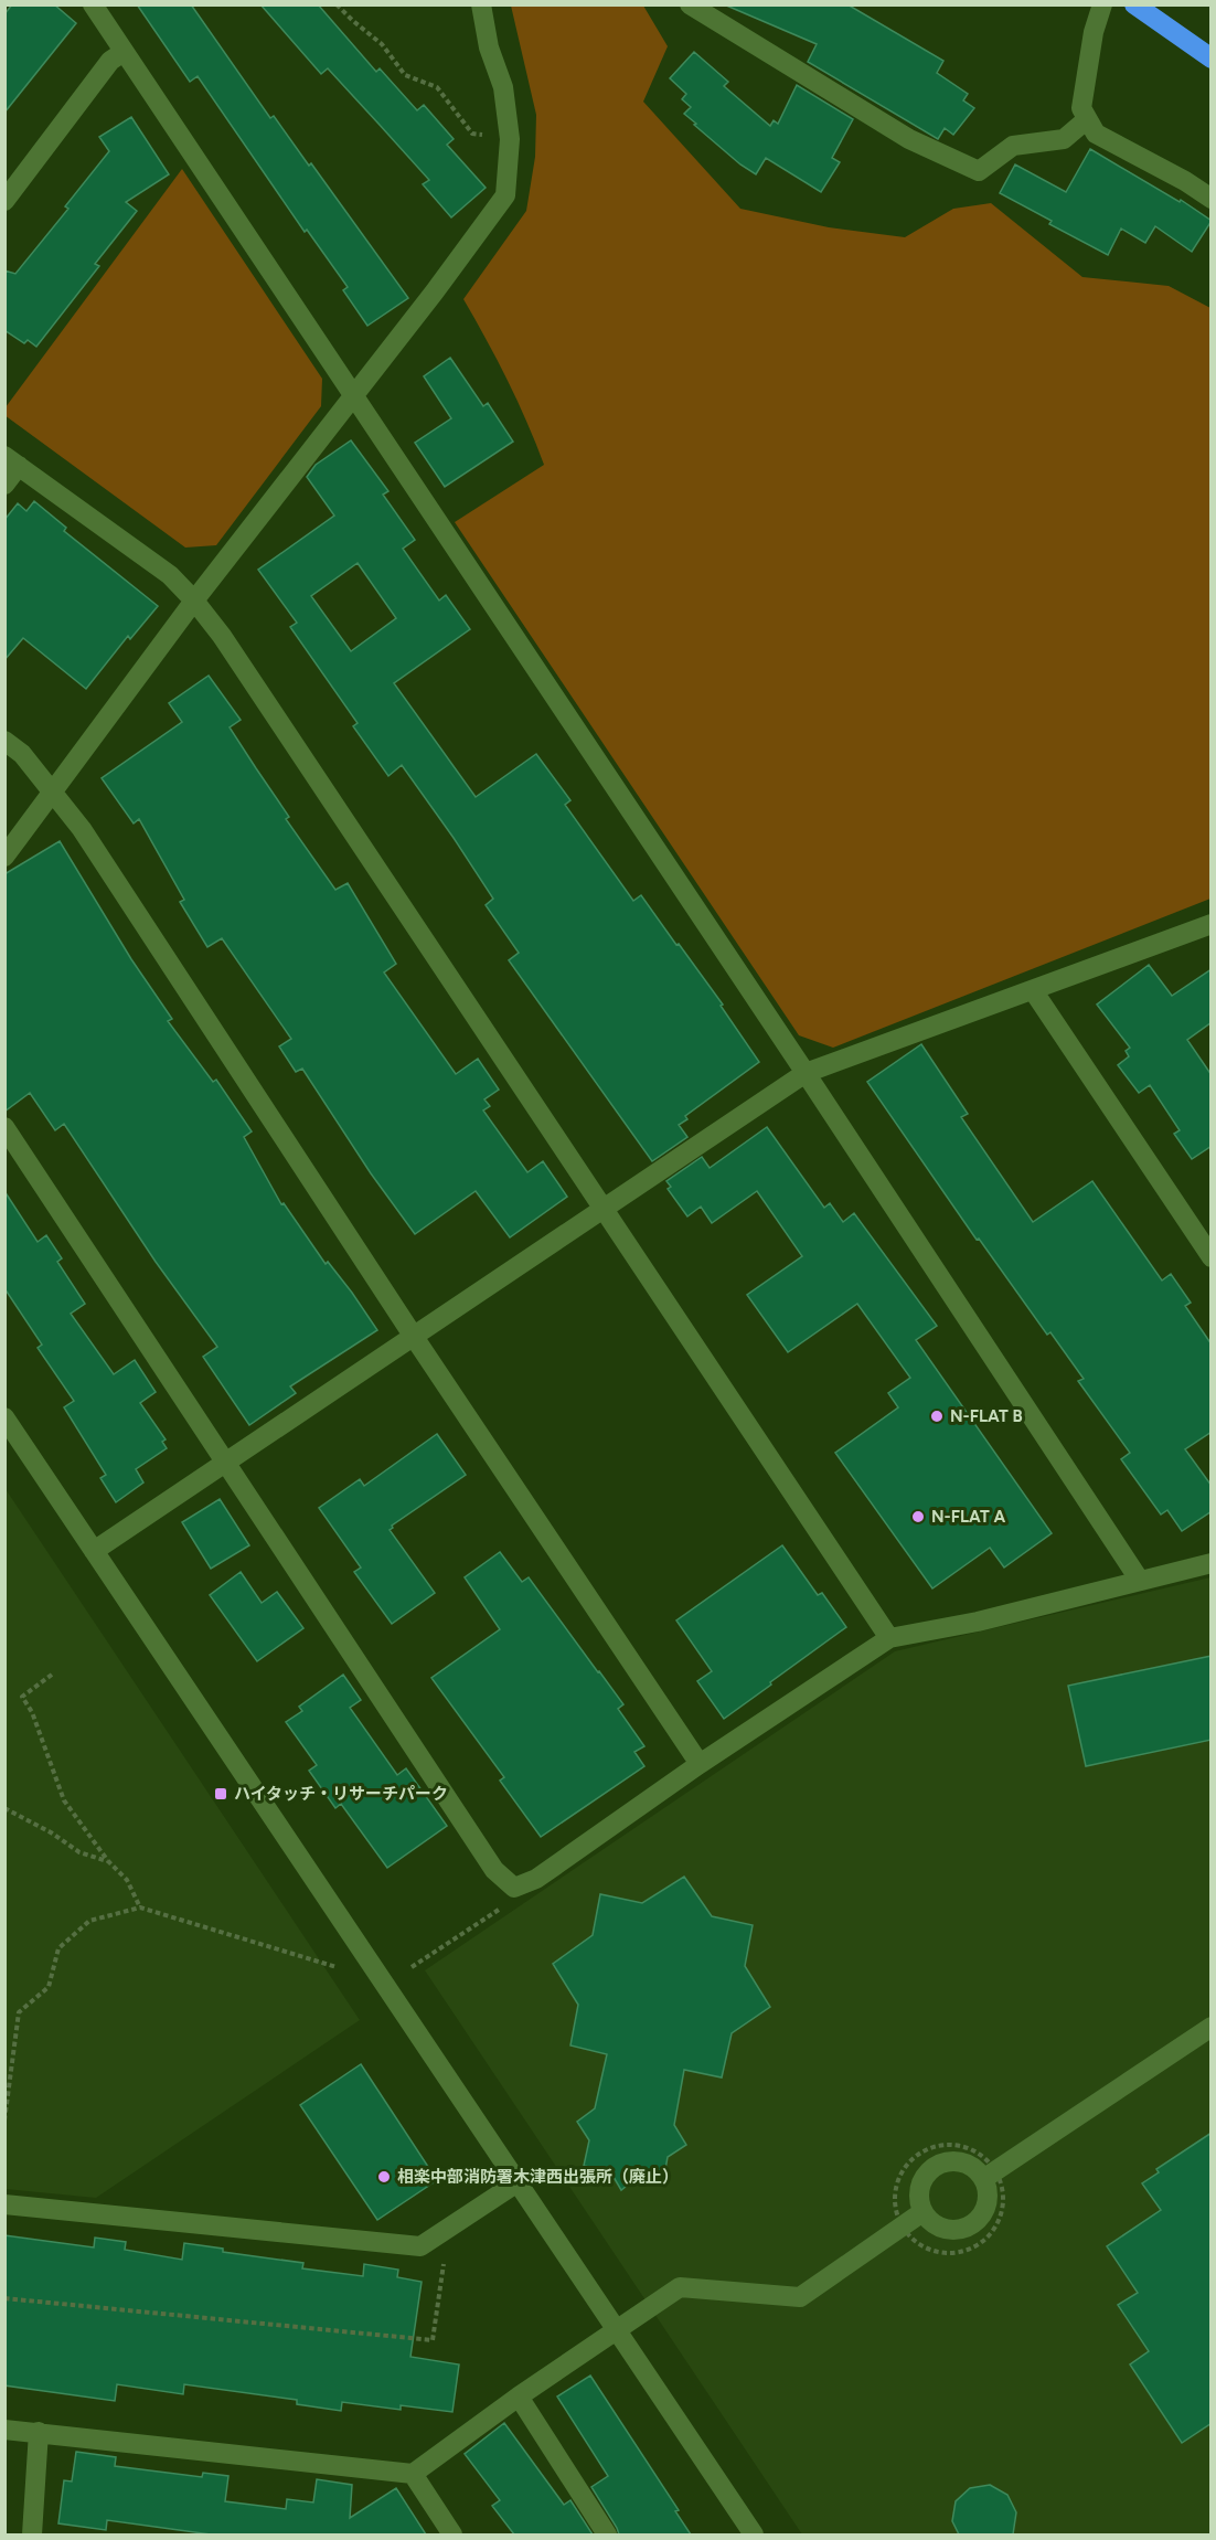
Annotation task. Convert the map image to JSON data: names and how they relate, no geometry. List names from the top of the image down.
{
  "places": {
    "other": ["N-FLAT B", "N-FLAT A", "相楽中部消防署木津西出張所（廃止）"],
    "transit": ["ハイタッチ・リサーチパーク"]
  }
}
